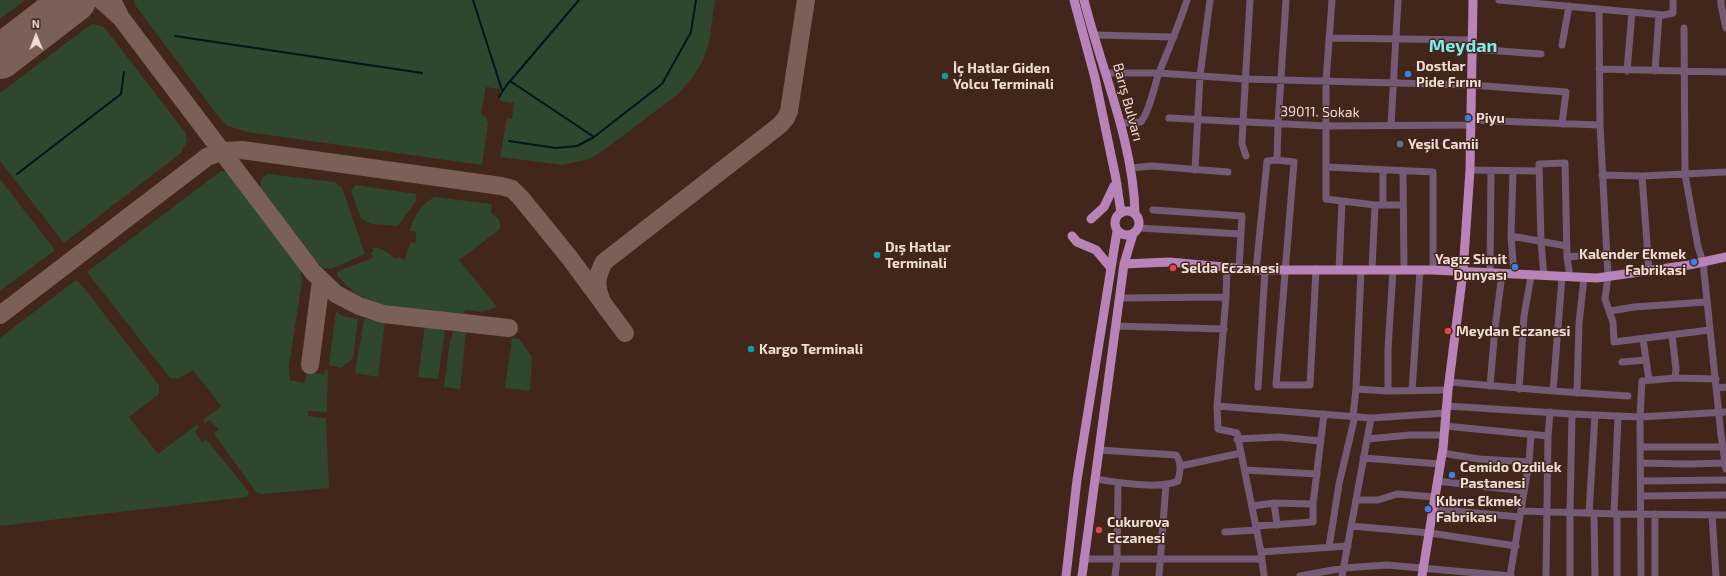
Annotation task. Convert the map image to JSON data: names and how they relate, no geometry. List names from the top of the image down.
{
  "streets": {
    "main road": ["Barış Bulvarı"],
    "street": ["39011. Sokak"]
  },
  "districts": ["Meydan"],
  "places": [
    "Dostlar Pide Fırını",
    "İç Hatlar Giden Yolcu Terminali",
    "Piyu",
    "Yeşil Camii",
    "Dış Hatlar Terminali",
    "Kalender Ekmek Fabrikasi",
    "Yagız Simit Dunyası",
    "Selda Eczanesi",
    "Meydan Eczanesi",
    "Kargo Terminali",
    "Cemido Ozdilek Pastanesi",
    "Kıbrıs Ekmek Fabrikası",
    "Cukurova Eczanesi"
  ],
  "north": "top"
}
